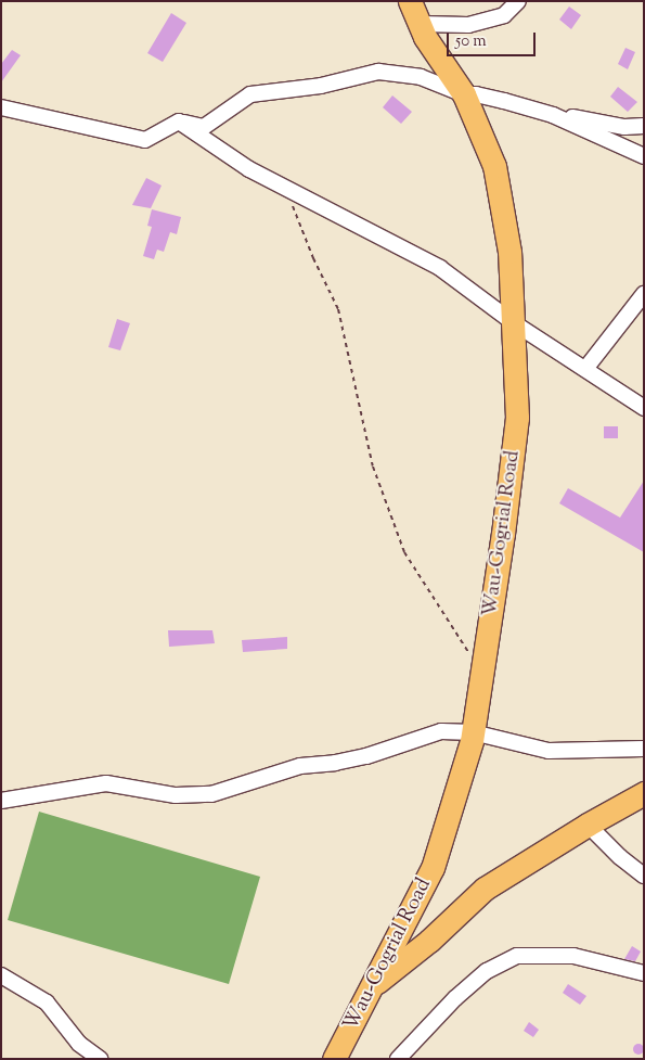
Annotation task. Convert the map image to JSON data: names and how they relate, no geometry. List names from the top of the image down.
{
  "streets": {
    "main road": ["Wau-Gogrial Road"]
  },
  "scale_bar": "50 m"
}
